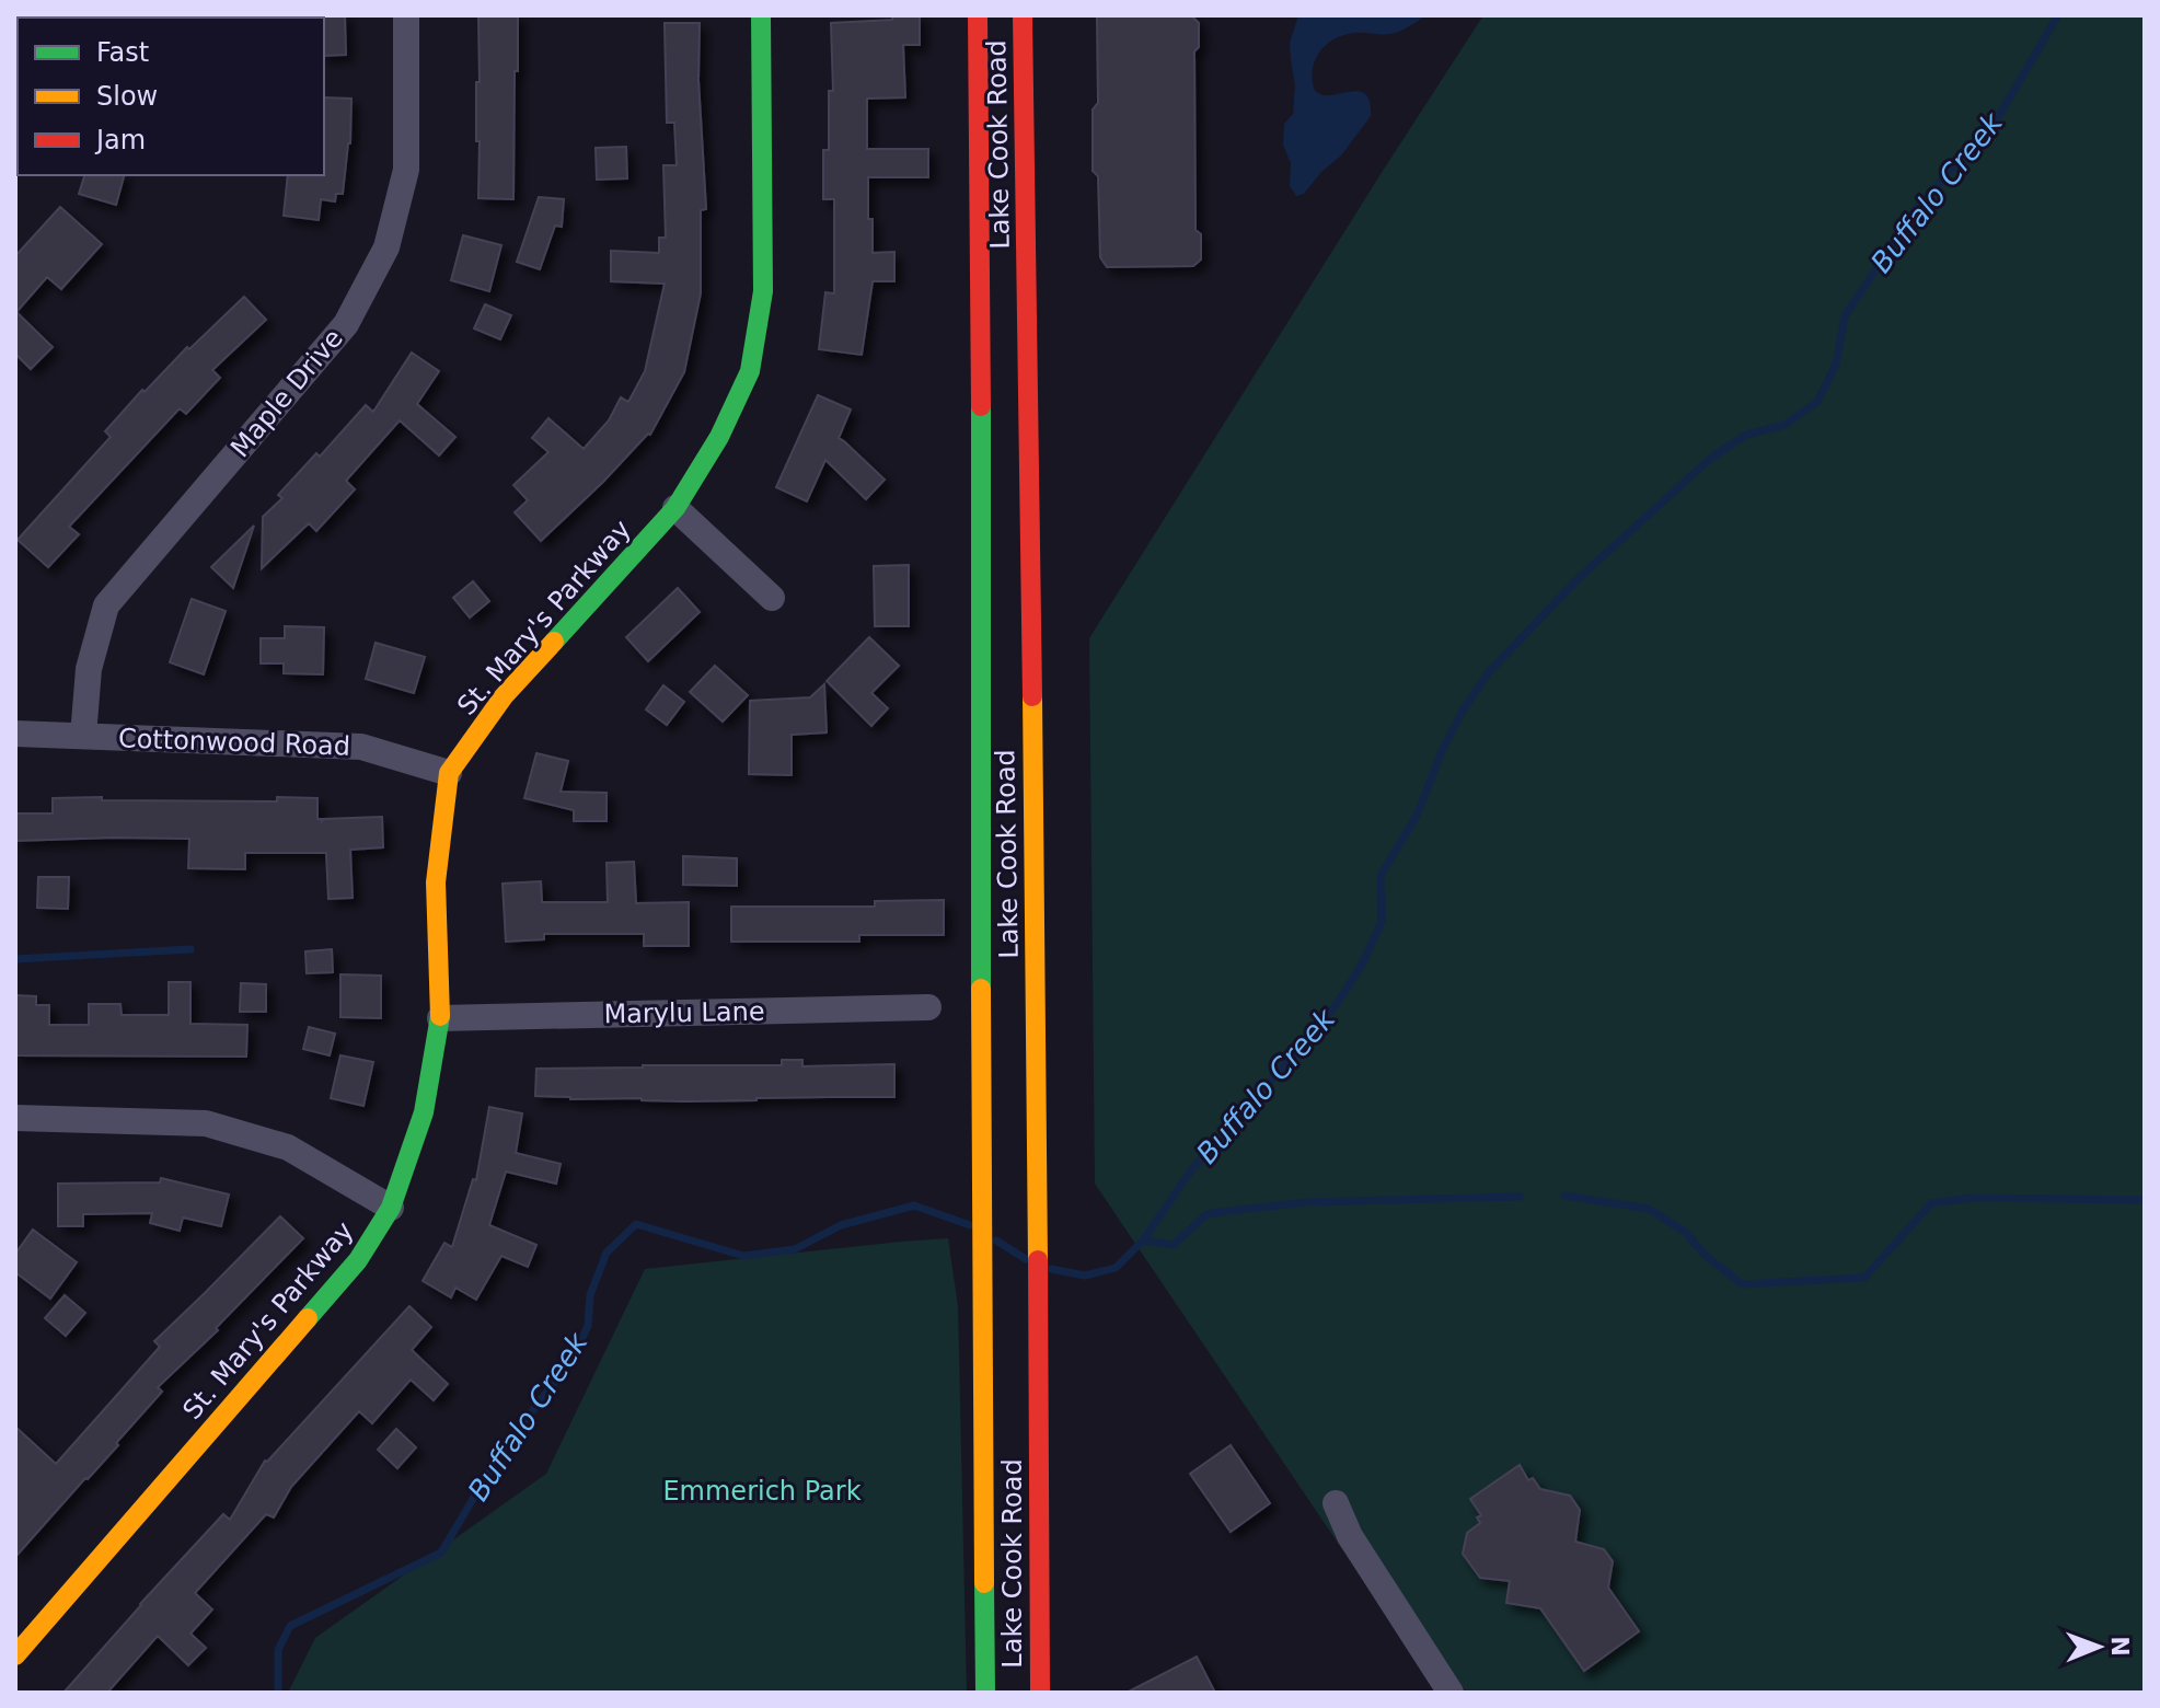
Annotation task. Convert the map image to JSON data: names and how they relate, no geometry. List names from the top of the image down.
{
  "streets": {
    "main road": ["Lake Cook Road", "St. Mary's Parkway"],
    "street": ["Maple Drive", "Cottonwood Road", "Marylu Lane"]
  },
  "crossings": [
    ["Maple Drive", "Cottonwood Road"],
    ["St. Mary's Parkway", "Cottonwood Road"],
    ["St. Mary's Parkway", "Marylu Lane"]
  ],
  "water": ["Buffalo Creek"],
  "parks": ["Emmerich Park"],
  "legend": ["Fast", "Slow", "Jam"],
  "north": "right"
}
